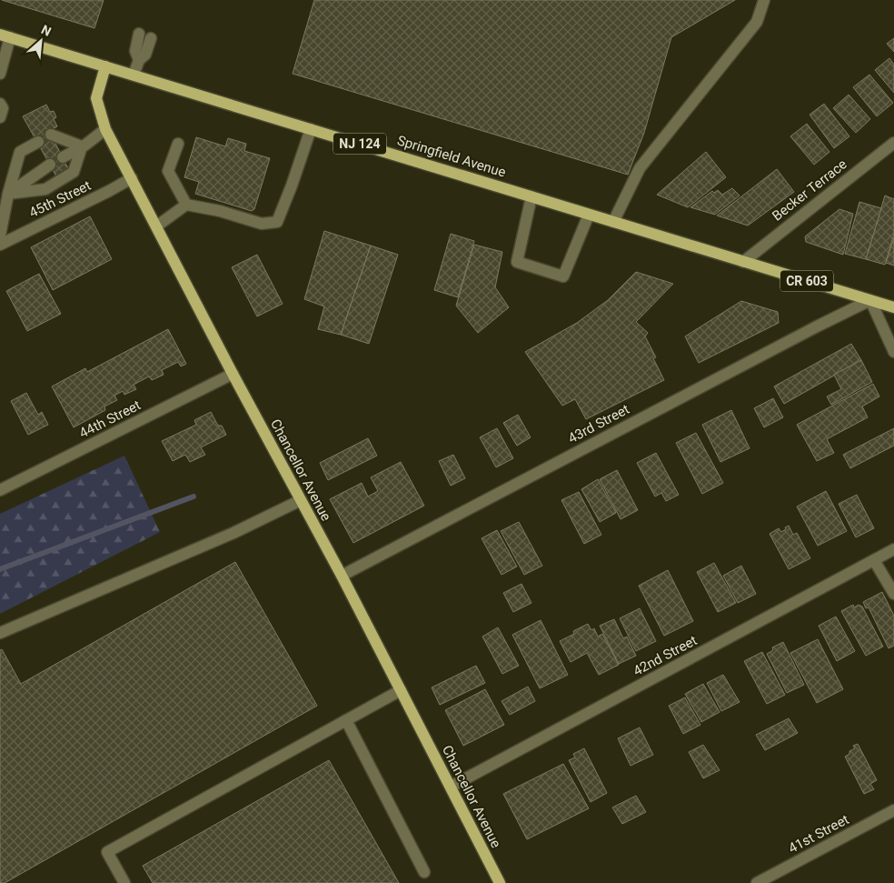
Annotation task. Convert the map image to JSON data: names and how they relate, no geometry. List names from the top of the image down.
{
  "streets": {
    "main road": [
      "NJ 124",
      "Springfield Avenue",
      "CR 603",
      "Chancellor Avenue"
    ],
    "street": [
      "Becker Terrace",
      "45th Street",
      "44th Street",
      "43rd Street",
      "42nd Street",
      "41st Street"
    ]
  },
  "crossings": [
    ["Springfield Avenue", "Becker Terrace"],
    ["Springfield Avenue", "43rd Street"],
    ["Springfield Avenue", "Chancellor Avenue"],
    ["45th Street", "Chancellor Avenue"],
    ["44th Street", "Chancellor Avenue"],
    ["43rd Street", "Chancellor Avenue"],
    ["Chancellor Avenue", "42nd Street"]
  ],
  "north": "top right"
}
